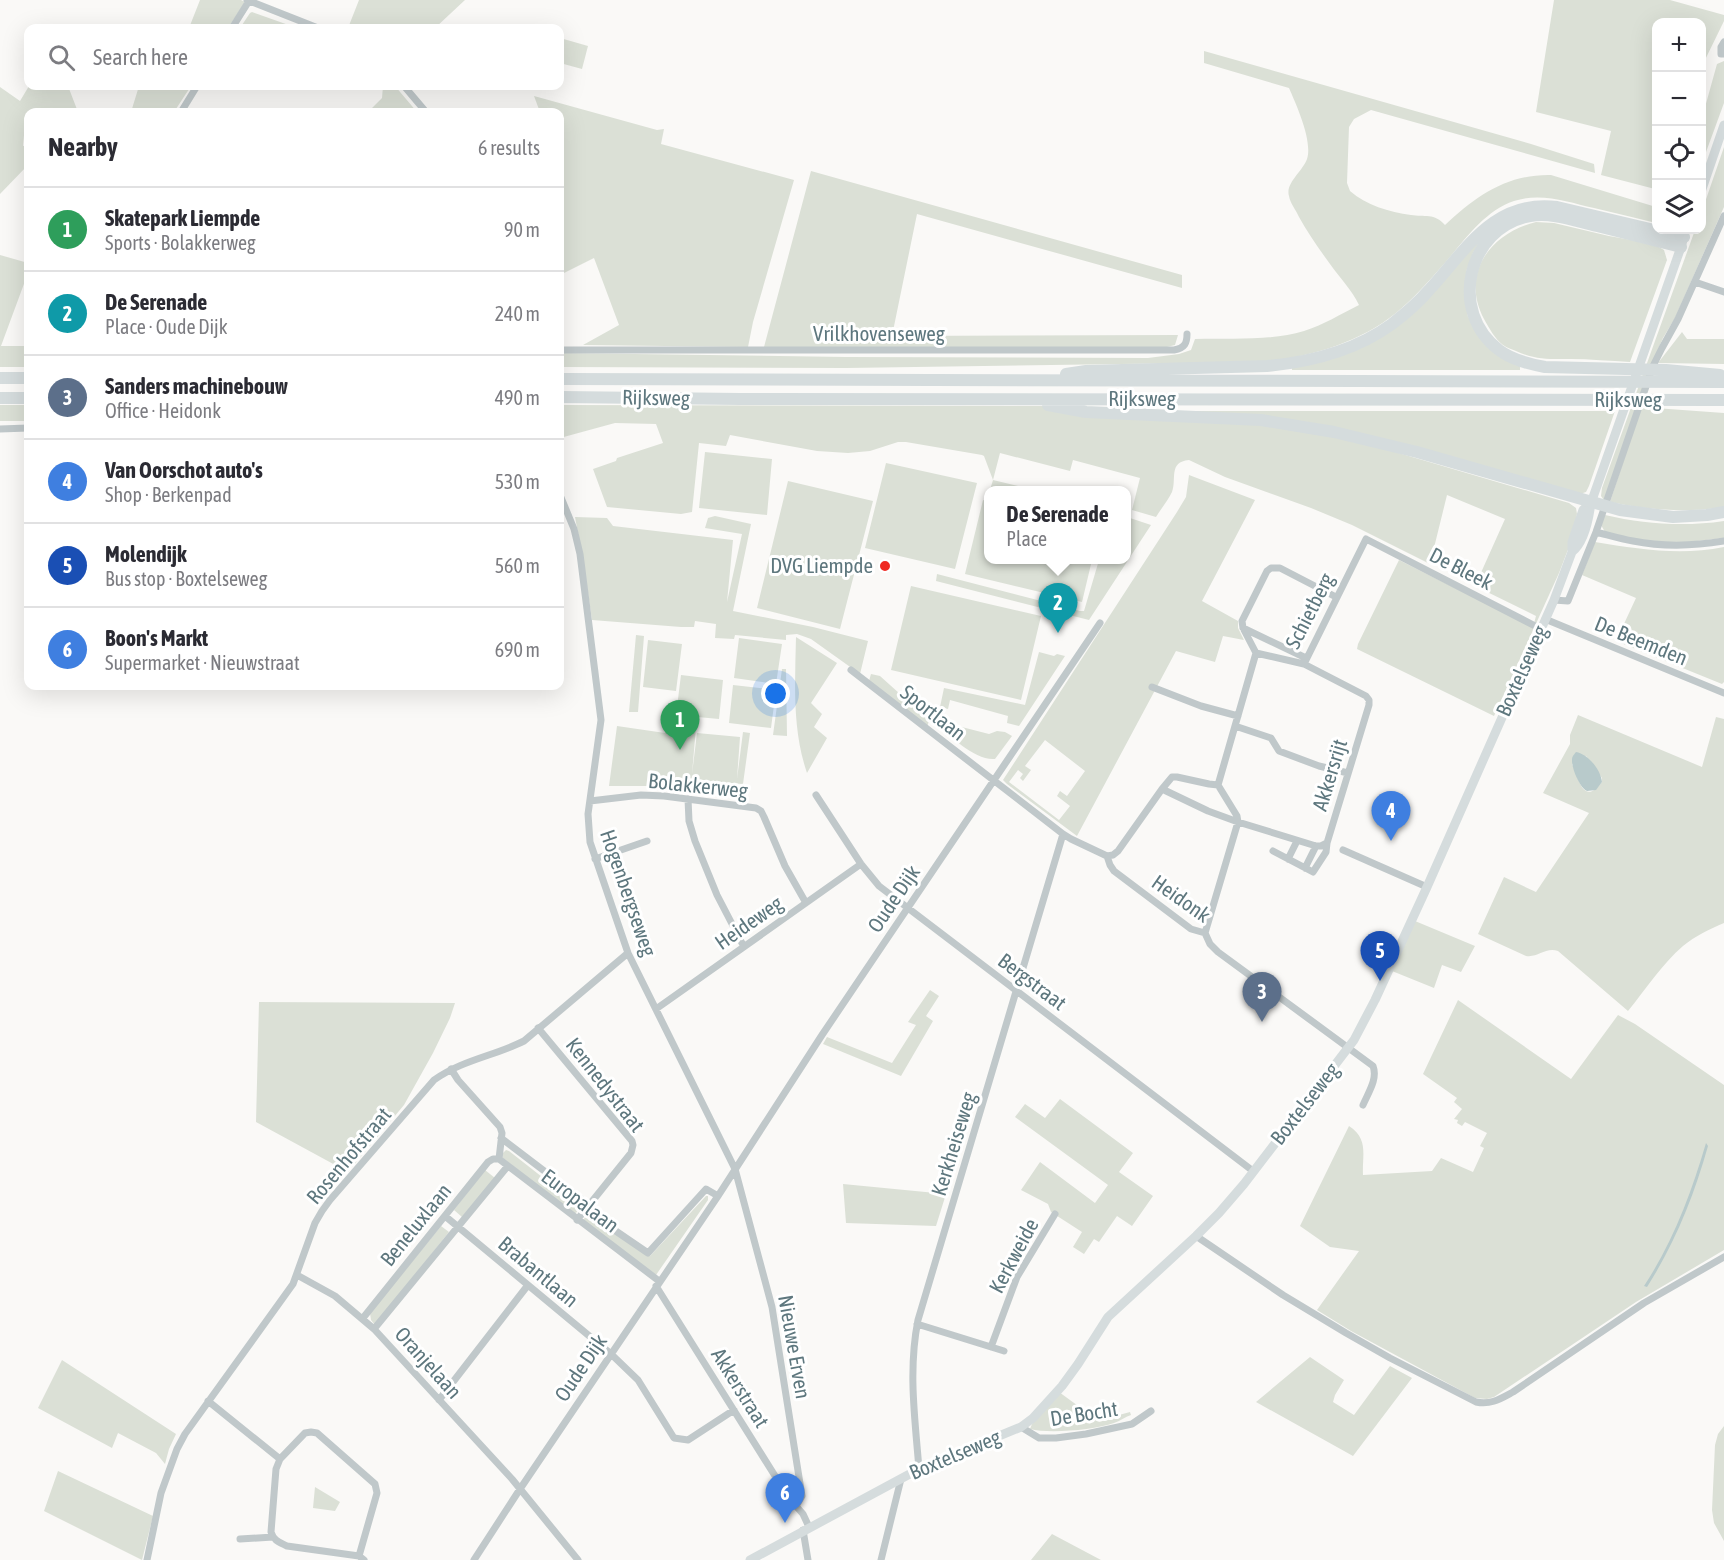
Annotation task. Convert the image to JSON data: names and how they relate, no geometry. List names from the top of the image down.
{
  "streets": {
    "highway": ["Rijksweg"],
    "street": [
      "Vrilkhovenseweg",
      "De Bleek",
      "Schietberg",
      "De Beemden",
      "Boxtelseweg",
      "Sportlaan",
      "Akkersrijt",
      "Bolakkerweg",
      "Hogenbergseweg",
      "Oude Dijk",
      "Heidonk",
      "Heideweg",
      "Bergstraat",
      "Kennedystraat",
      "Kerkheiseweg",
      "Rosenhofstraat",
      "Europalaan",
      "Beneluxlaan",
      "Kerkweide",
      "Brabantlaan",
      "Nieuwe Erven",
      "Oranjelaan",
      "Akkerstraat",
      "De Bocht"
    ]
  },
  "crossings": [
    ["De Bleek", "Schietberg"],
    ["De Bleek", "De Beemden"],
    ["De Bleek", "Boxtelseweg"],
    ["Schietberg", "Akkersrijt"],
    ["De Beemden", "Boxtelseweg"],
    ["Boxtelseweg", "Heidonk"],
    ["Boxtelseweg", "Bergstraat"],
    ["Boxtelseweg", "Kerkheiseweg"],
    ["Boxtelseweg", "De Bocht"],
    ["Sportlaan", "Oude Dijk"],
    ["Sportlaan", "Heidonk"],
    ["Bolakkerweg", "Hogenbergseweg"],
    ["Bolakkerweg", "Heideweg"],
    ["Hogenbergseweg", "Oude Dijk"],
    ["Hogenbergseweg", "Heideweg"],
    ["Hogenbergseweg", "Rosenhofstraat"],
    ["Hogenbergseweg", "Nieuwe Erven"],
    ["Oude Dijk", "Heidonk"],
    ["Oude Dijk", "Bergstraat"],
    ["Oude Dijk", "Europalaan"],
    ["Oude Dijk", "Brabantlaan"],
    ["Oude Dijk", "Nieuwe Erven"],
    ["Oude Dijk", "Oranjelaan"],
    ["Oude Dijk", "Akkerstraat"],
    ["Heidonk", "Kerkheiseweg"],
    ["Heideweg", "Bergstraat"],
    ["Bergstraat", "Kerkheiseweg"],
    ["Kennedystraat", "Rosenhofstraat"],
    ["Kennedystraat", "Europalaan"],
    ["Rosenhofstraat", "Europalaan"],
    ["Rosenhofstraat", "Oranjelaan"],
    ["Europalaan", "Beneluxlaan"],
    ["Europalaan", "Akkerstraat"],
    ["Beneluxlaan", "Brabantlaan"],
    ["Beneluxlaan", "Oranjelaan"],
    ["Brabantlaan", "Akkerstraat"],
    ["Nieuwe Erven", "Akkerstraat"]
  ],
  "places": ["DVG Liempde"],
  "page": {
    "map_buttons": ["+", "−"],
    "search": "Search here",
    "heading": ["Nearby", "6 results"],
    "list": [
      {
        "mark": "1",
        "name": "Skatepark Liempde",
        "note": "Sports · Bolakkerweg",
        "value": "90 m"
      },
      {
        "mark": "2",
        "name": "De Serenade",
        "note": "Place · Oude Dijk",
        "value": "240 m"
      },
      {
        "mark": "3",
        "name": "Sanders machinebouw",
        "note": "Office · Heidonk",
        "value": "490 m"
      },
      {
        "mark": "4",
        "name": "Van Oorschot auto's",
        "note": "Shop · Berkenpad",
        "value": "530 m"
      },
      {
        "mark": "5",
        "name": "Molendijk",
        "note": "Bus stop · Boxtelseweg",
        "value": "560 m"
      },
      {
        "mark": "6",
        "name": "Boon's Markt",
        "note": "Supermarket · Nieuwstraat",
        "value": "690 m"
      }
    ],
    "popup": ["De Serenade", "Place"],
    "pins": [
      "2",
      "1",
      "4",
      "5",
      "3",
      "6"
    ]
  }
}
